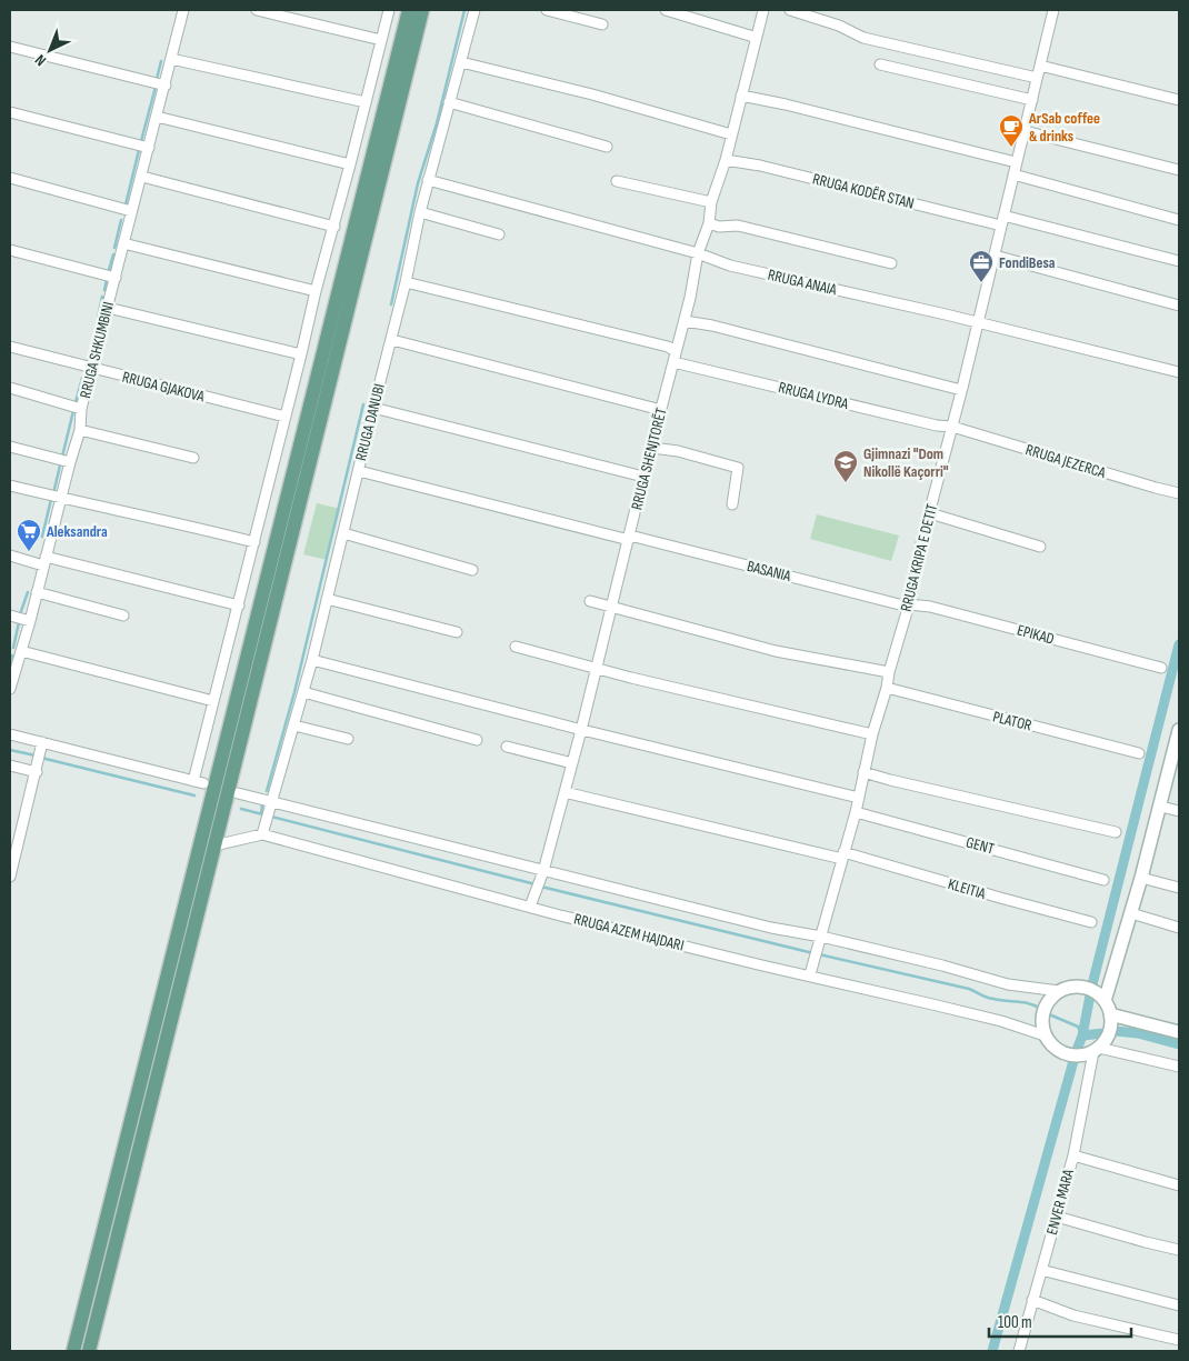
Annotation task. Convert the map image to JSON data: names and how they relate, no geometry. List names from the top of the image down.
{
  "streets": {
    "street": [
      "RRUGA KODËR STAN",
      "RRUGA ANAIA",
      "RRUGA SHKUMBINI",
      "RRUGA GJAKOVA",
      "RRUGA LYDRA",
      "RRUGA DANUBI",
      "RRUGA SHENJTORËT",
      "RRUGA JEZERCA",
      "RRUGA KRIPA E DETIT",
      "BASANIA",
      "EPIKAD",
      "PLATOR",
      "GENT",
      "KLEITIA",
      "RRUGA AZEM HAJDARI",
      "ENVER MARA"
    ]
  },
  "crossings": [
    ["RRUGA KODËR STAN", "RRUGA SHENJTORËT"],
    ["RRUGA KODËR STAN", "RRUGA KRIPA E DETIT"],
    ["RRUGA ANAIA", "RRUGA DANUBI"],
    ["RRUGA ANAIA", "RRUGA SHENJTORËT"],
    ["RRUGA ANAIA", "RRUGA KRIPA E DETIT"],
    ["RRUGA SHKUMBINI", "RRUGA GJAKOVA"],
    ["RRUGA LYDRA", "RRUGA SHENJTORËT"],
    ["RRUGA LYDRA", "RRUGA JEZERCA"],
    ["RRUGA LYDRA", "RRUGA KRIPA E DETIT"],
    ["RRUGA DANUBI", "BASANIA"],
    ["RRUGA DANUBI", "RRUGA AZEM HAJDARI"],
    ["RRUGA SHENJTORËT", "BASANIA"],
    ["RRUGA SHENJTORËT", "KLEITIA"],
    ["RRUGA SHENJTORËT", "RRUGA AZEM HAJDARI"],
    ["RRUGA JEZERCA", "RRUGA KRIPA E DETIT"],
    ["RRUGA KRIPA E DETIT", "BASANIA"],
    ["RRUGA KRIPA E DETIT", "EPIKAD"],
    ["RRUGA KRIPA E DETIT", "PLATOR"],
    ["RRUGA KRIPA E DETIT", "GENT"],
    ["RRUGA KRIPA E DETIT", "KLEITIA"],
    ["RRUGA KRIPA E DETIT", "RRUGA AZEM HAJDARI"],
    ["BASANIA", "EPIKAD"],
    ["RRUGA AZEM HAJDARI", "ENVER MARA"]
  ],
  "places": {
    "cafe": ["ArSab coffee & drinks"],
    "office": ["FondiBesa"],
    "school or university": ["Gjimnazi \"Dom Nikollë Kaçorri\""],
    "supermarket": ["Aleksandra"]
  },
  "scale_bar": "100 m",
  "north": "bottom left"
}
